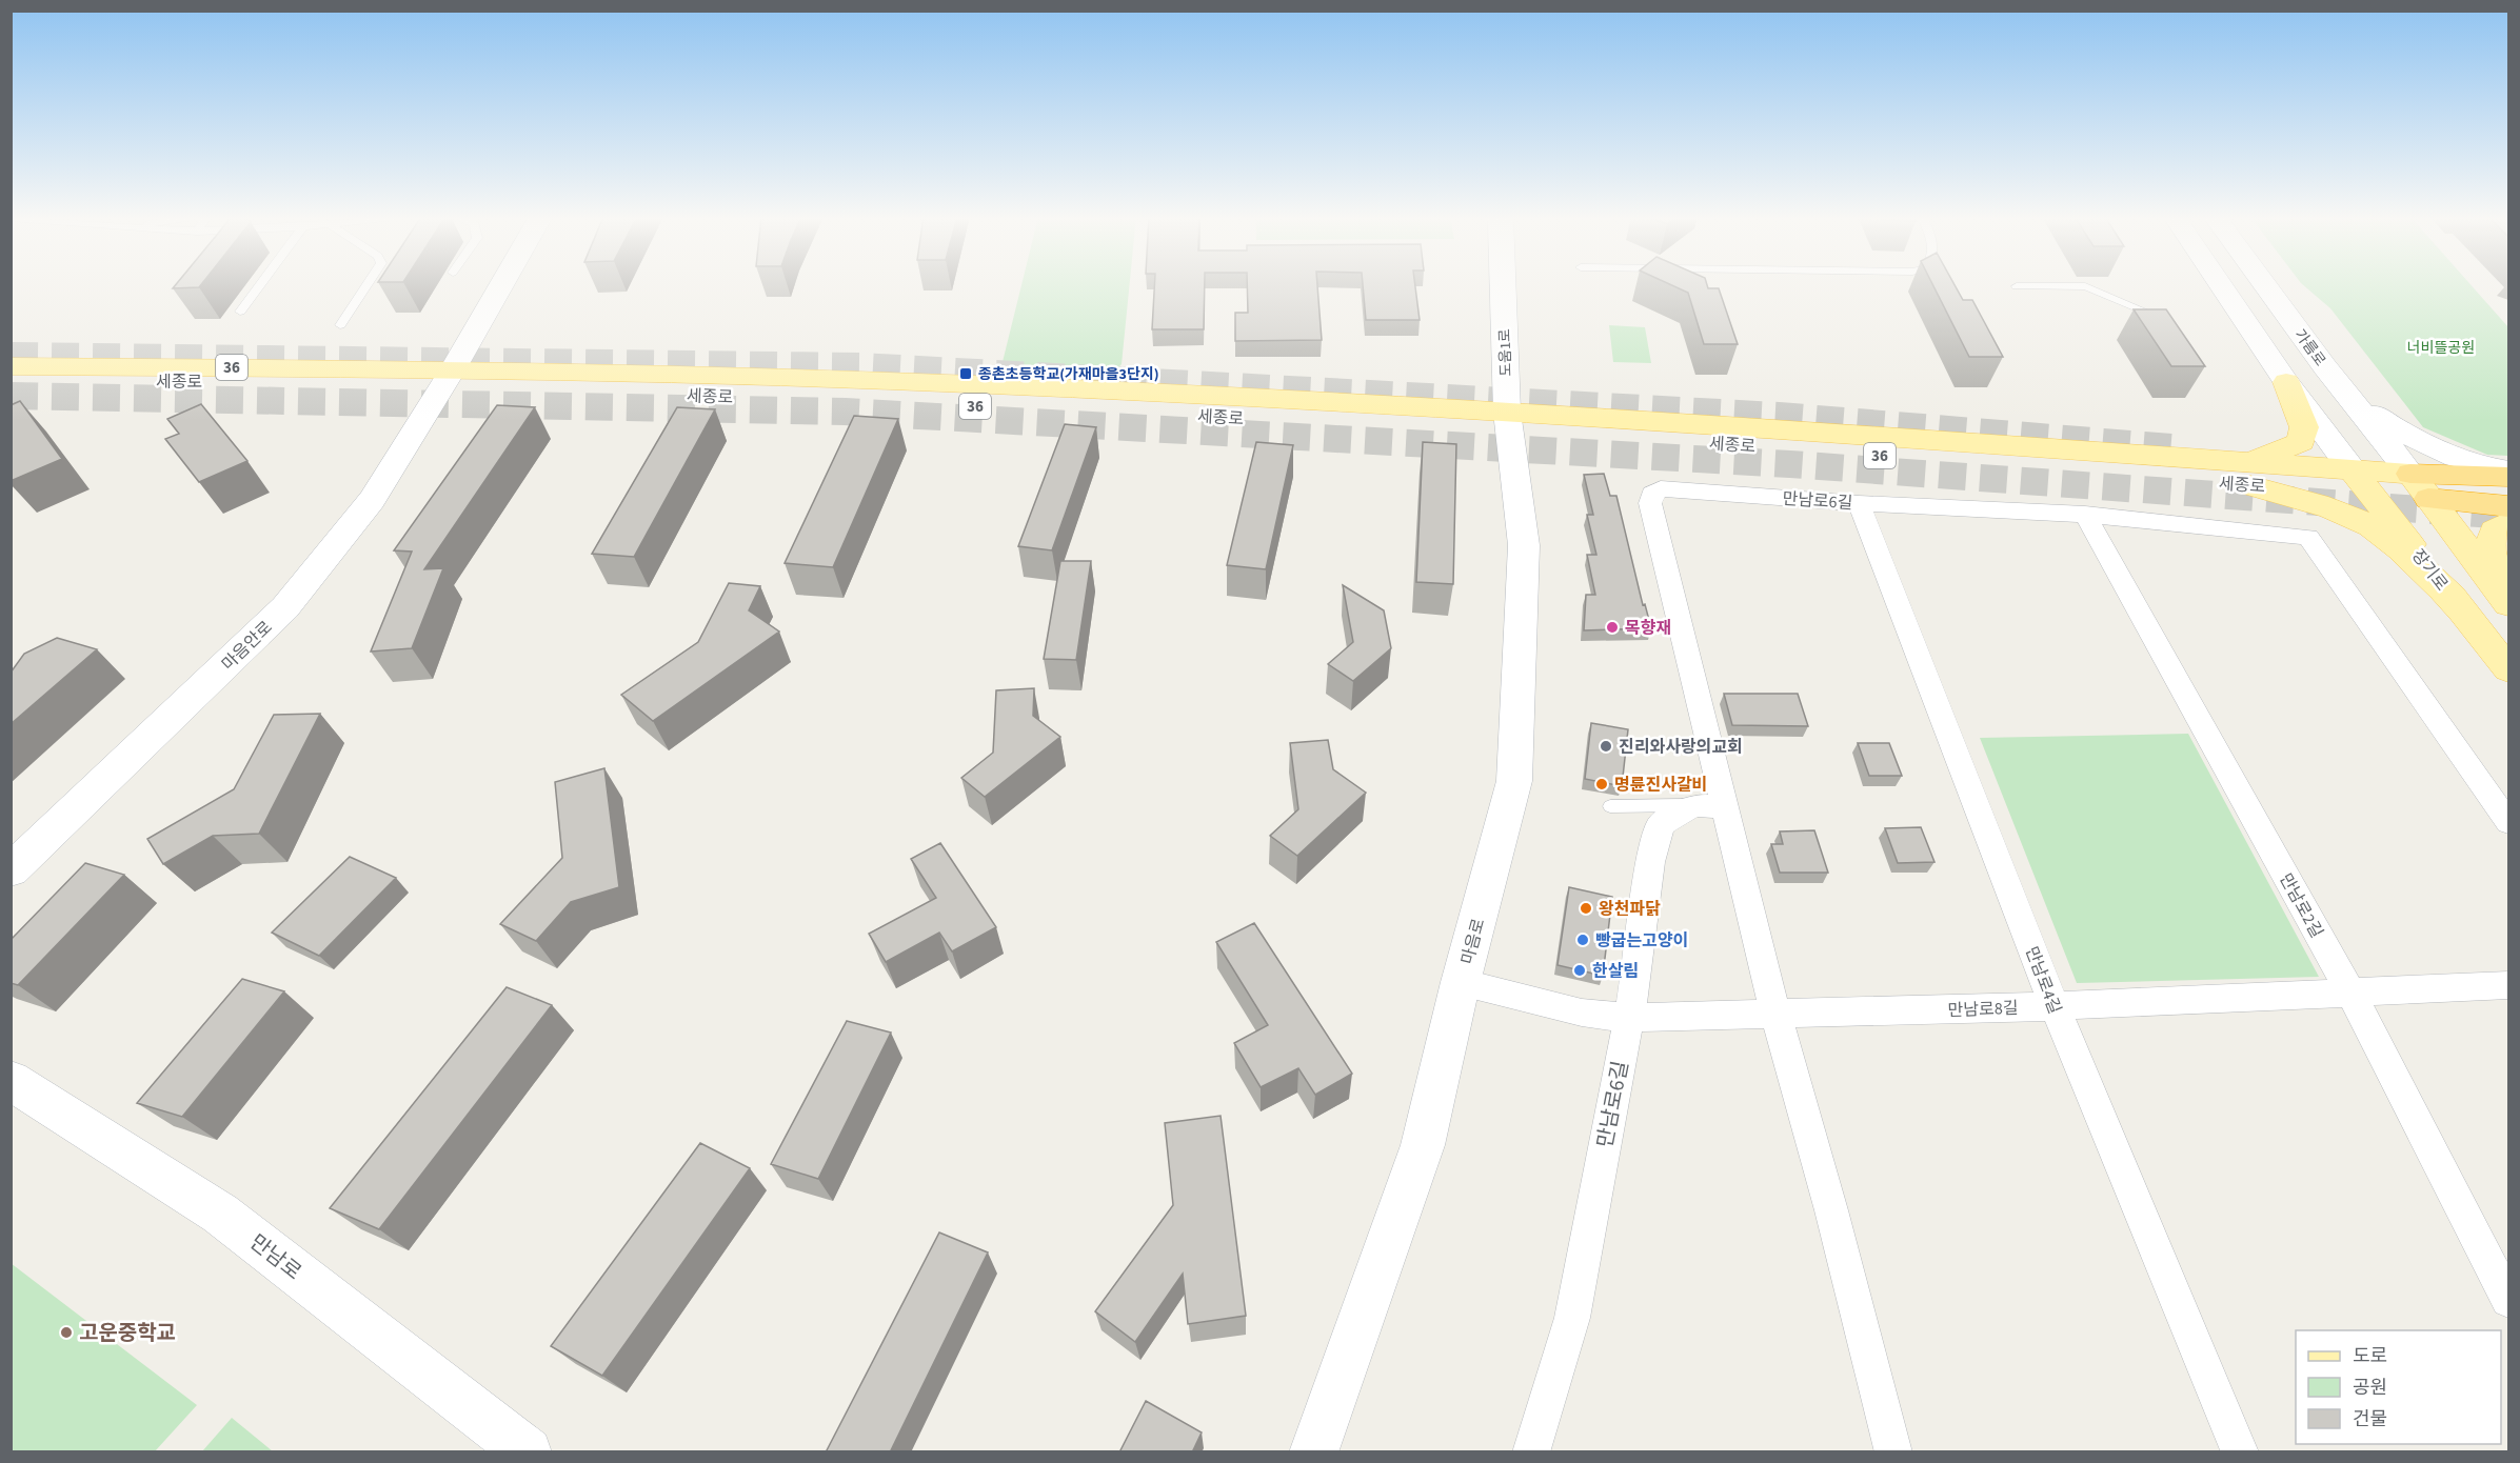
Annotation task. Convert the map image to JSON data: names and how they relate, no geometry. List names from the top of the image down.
{
  "streets": {
    "main road": ["36", "세종로", "장기로"],
    "street": [
      "가름로",
      "도움1로",
      "만남로6길",
      "마음안로",
      "만남로2길",
      "마음로",
      "만남로4길",
      "만남로8길",
      "만남로"
    ]
  },
  "crossings": [
    ["가름로", "세종로"],
    ["도움1로", "세종로"],
    ["도움1로", "마음로"],
    ["36", "세종로"],
    ["36", "장기로"],
    ["세종로", "장기로"],
    ["세종로", "마음안로"],
    ["세종로", "마음로"],
    ["만남로6길", "만남로2길"],
    ["만남로6길", "만남로4길"],
    ["만남로6길", "만남로8길"],
    ["만남로2길", "만남로8길"],
    ["마음로", "만남로8길"],
    ["만남로4길", "만남로8길"]
  ],
  "parks": ["너비뜰공원"],
  "places": {
    "transit": ["종촌초등학교(가재마을3단지)"],
    "other": [
      "목향재",
      "진리와사랑의교회",
      "명륜진사갈비",
      "왕천파닭",
      "빵굽는고양이",
      "한살림",
      "고운중학교"
    ]
  },
  "legend": ["도로", "공원", "건물"]
}
